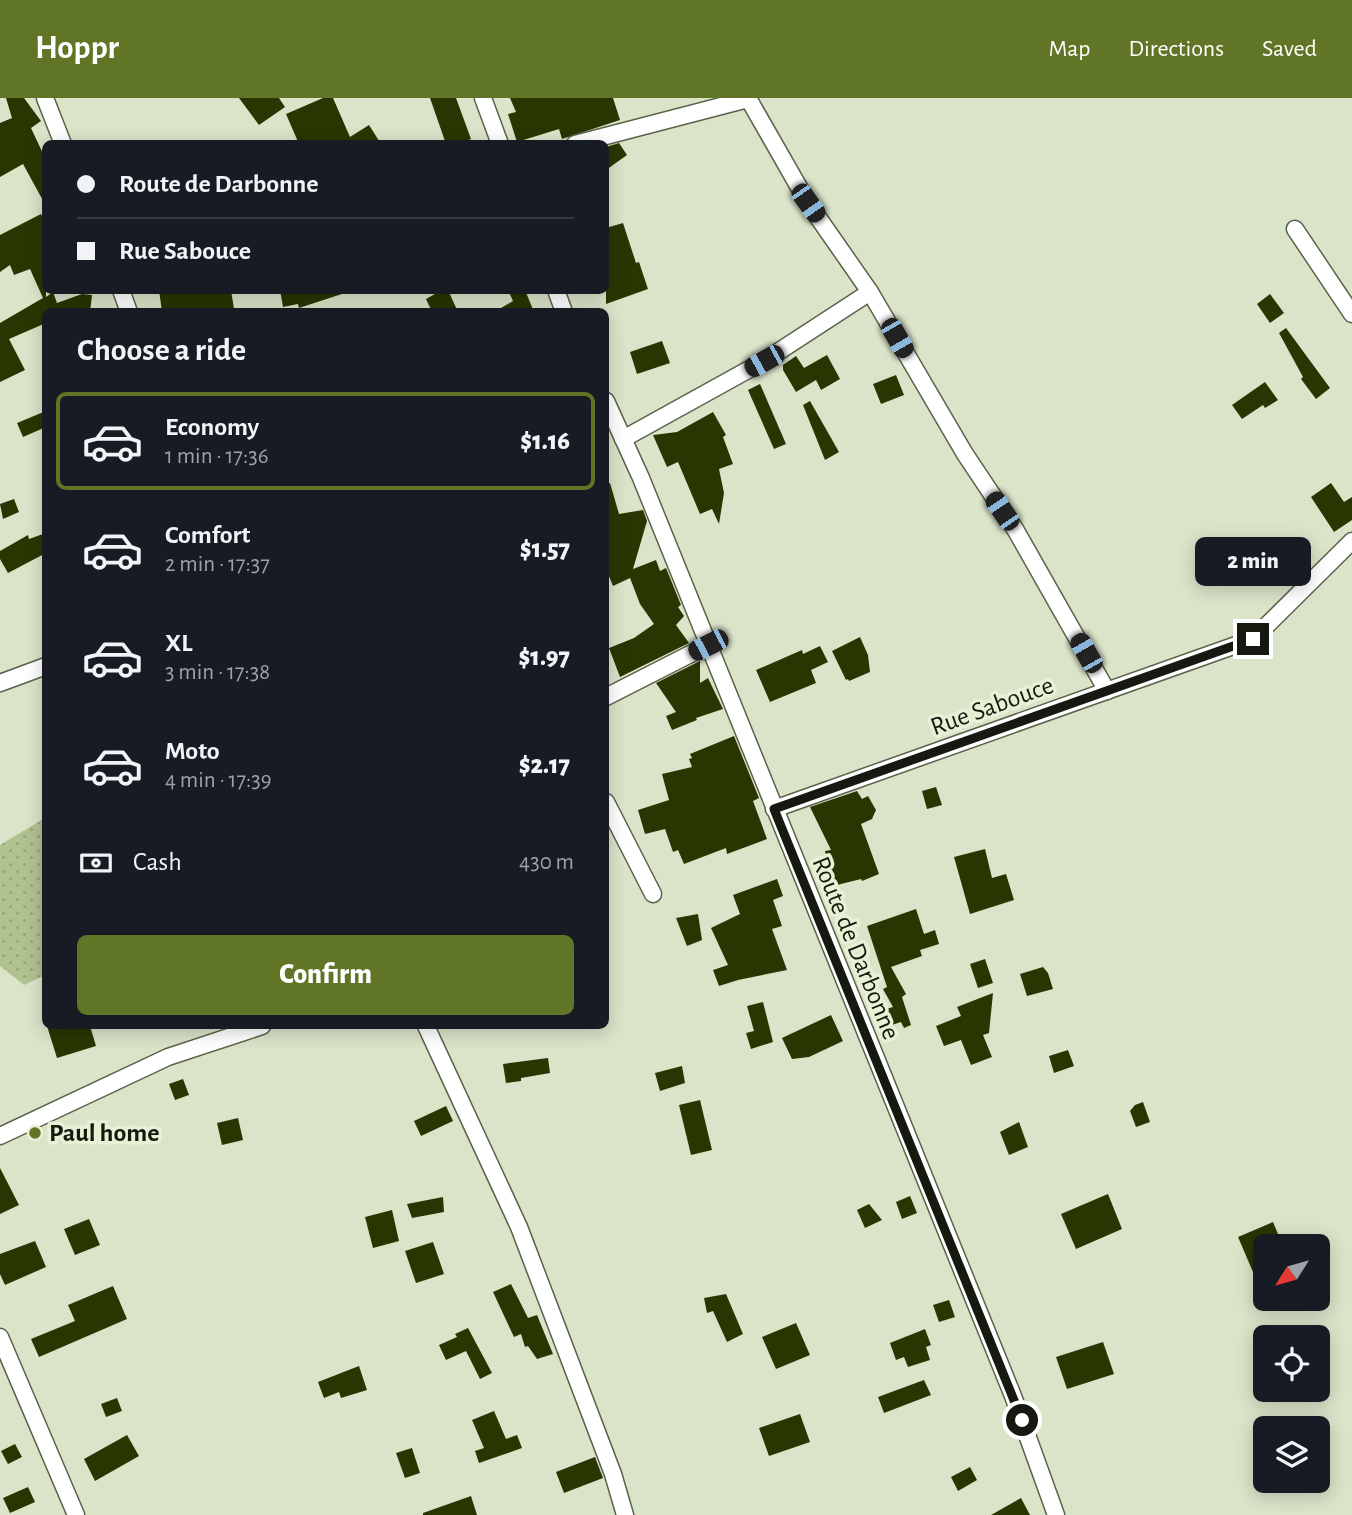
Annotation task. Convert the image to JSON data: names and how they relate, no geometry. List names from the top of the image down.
{
  "streets": {
    "street": ["Rue Sabouce", "Route de Darbonne"]
  },
  "crossings": [
    ["Rue Sabouce", "Route de Darbonne"]
  ],
  "places": ["Paul home"],
  "north": "bottom left",
  "page": {
    "header": "Hoppr",
    "nav": ["Map", "Directions", "Saved"],
    "banner": ["Route de Darbonne", "Rue Sabouce"],
    "heading": "Choose a ride",
    "list": [
      {
        "name": "Economy",
        "note": "1 min · 17:36",
        "value": "$1.16"
      },
      {
        "name": "Comfort",
        "note": "2 min · 17:37",
        "value": "$1.57"
      },
      {
        "name": "XL",
        "note": "3 min · 17:38",
        "value": "$1.97"
      },
      {
        "name": "Moto",
        "note": "4 min · 17:39",
        "value": "$2.17"
      }
    ],
    "bubble": "2 min",
    "pay": ["Cash", "430 m"],
    "buttons": "Confirm"
  }
}
